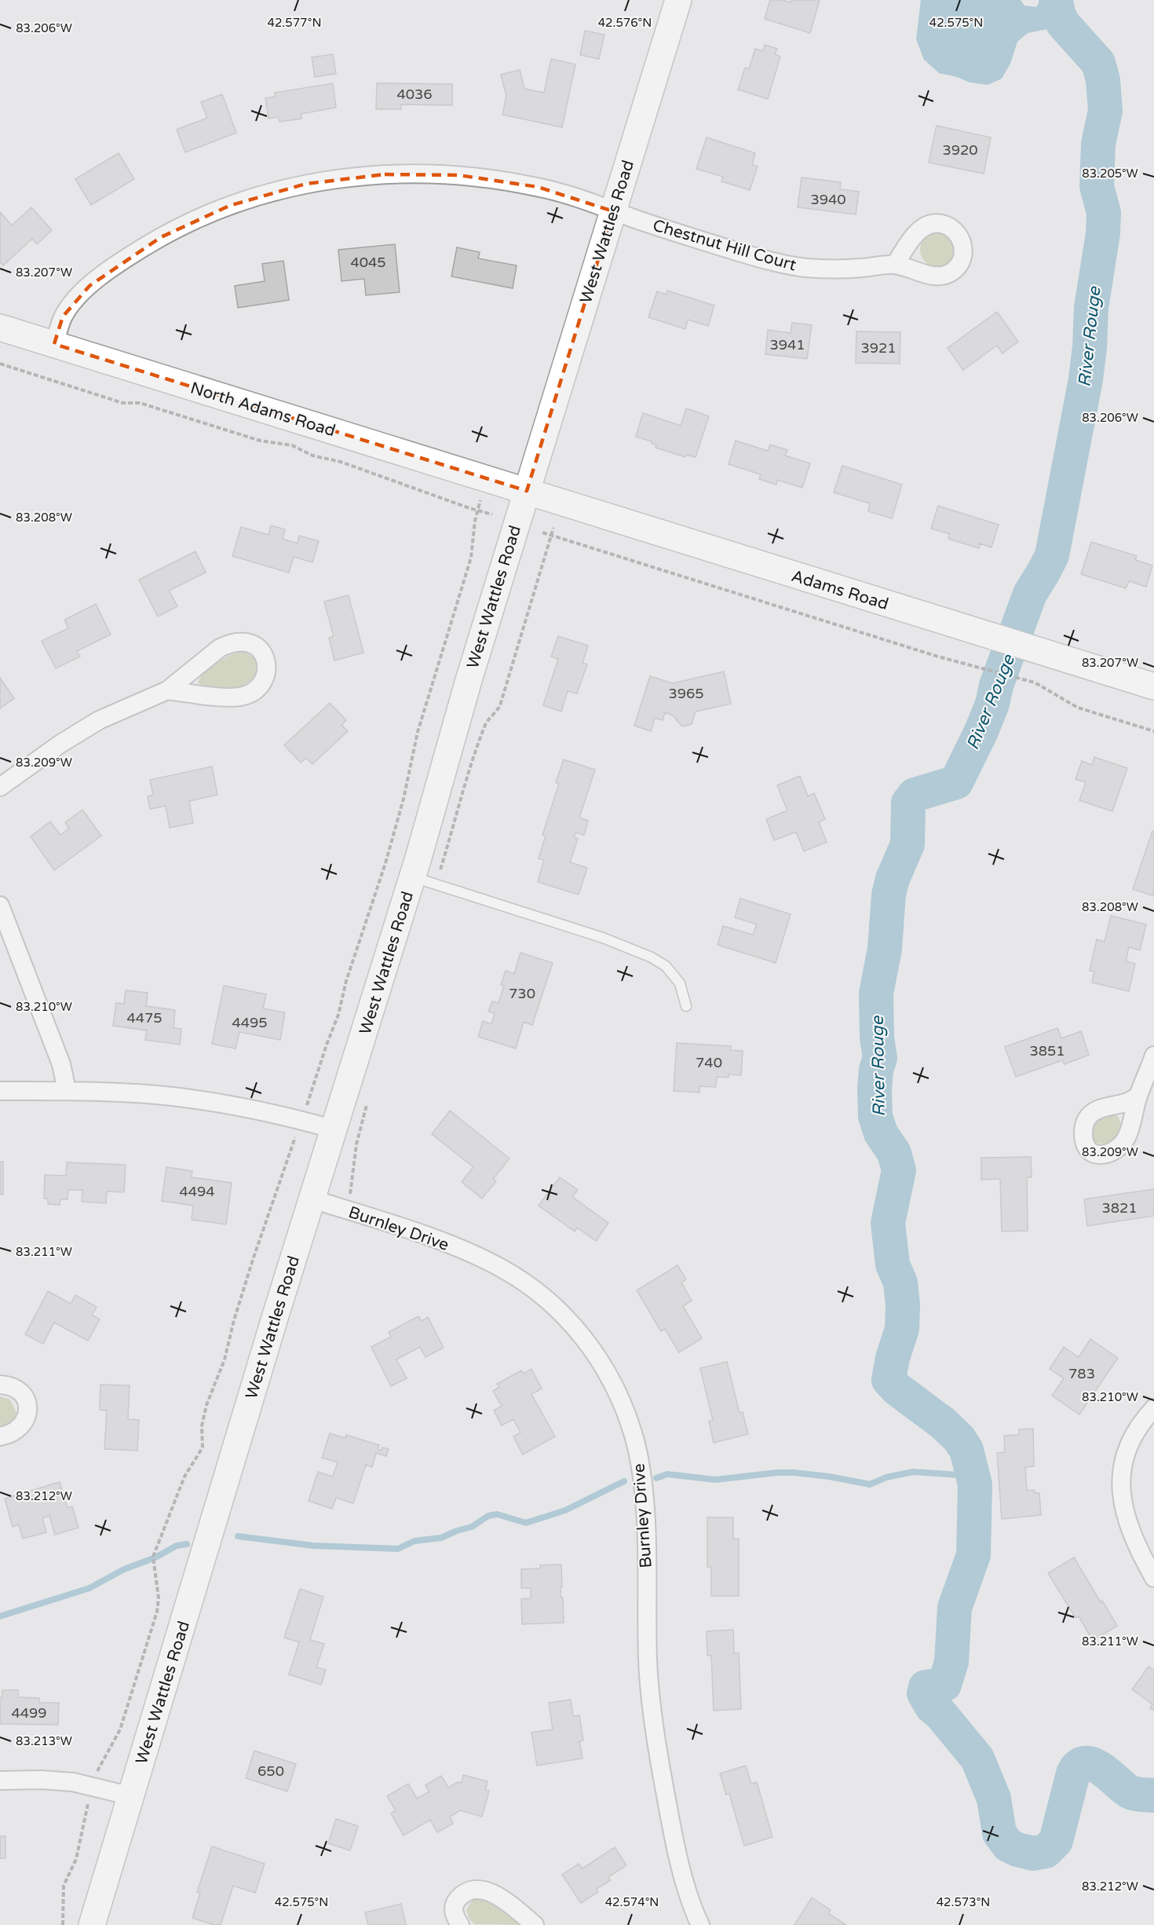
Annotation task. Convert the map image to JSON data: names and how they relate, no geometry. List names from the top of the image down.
{
  "streets": {
    "street": [
      "West Wattles Road",
      "Chestnut Hill Court",
      "North Adams Road",
      "Adams Road",
      "Burnley Drive"
    ]
  },
  "crossings": [
    ["West Wattles Road", "Chestnut Hill Court"],
    ["West Wattles Road", "North Adams Road"],
    ["West Wattles Road", "Adams Road"],
    ["West Wattles Road", "Burnley Drive"],
    ["Chestnut Hill Court", "North Adams Road"],
    ["North Adams Road", "Adams Road"]
  ],
  "water": ["River Rouge"],
  "house_numbers": [
    "4036",
    "3920",
    "3940",
    "4045",
    "3941",
    "3921",
    "3965",
    "730",
    "4475",
    "4495",
    "3851",
    "740",
    "4494",
    "3821",
    "783",
    "4499",
    "650"
  ],
  "coordinates": [
    "42.577°N",
    "42.576°N",
    "42.575°N",
    "83.206°W",
    "83.205°W",
    "83.207°W",
    "83.208°W",
    "83.209°W",
    "83.210°W",
    "83.211°W",
    "83.212°W",
    "83.213°W",
    "42.574°N",
    "42.573°N"
  ]
}
